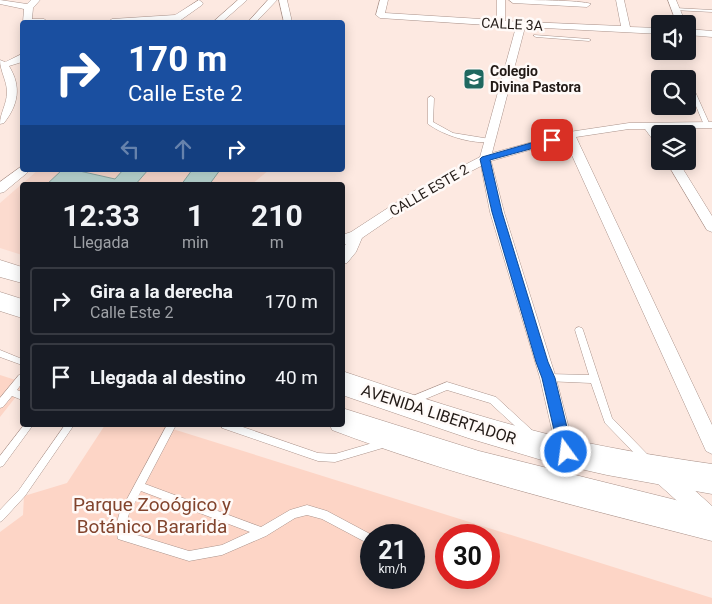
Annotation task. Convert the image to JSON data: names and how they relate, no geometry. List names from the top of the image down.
{
  "streets": {
    "main road": ["AVENIDA LIBERTADOR"],
    "street": ["CALLE 3A", "CALLE ESTE 2"]
  },
  "parks": ["Parque Zooógico y Botánico Bararida"],
  "places": {
    "school or university": ["Colegio Divina Pastora"]
  },
  "page": {
    "turn": ["170 m", "Calle Este 2"],
    "eta": [
      "12:33",
      "Llegada",
      "1",
      "min",
      "210",
      "m"
    ],
    "list": [
      {
        "name": "Gira a la derecha",
        "note": "Calle Este 2",
        "value": "170 m"
      },
      {
        "name": "Llegada al destino",
        "value": "40 m"
      }
    ],
    "speed": "21 km/h",
    "limit": "30"
  }
}
